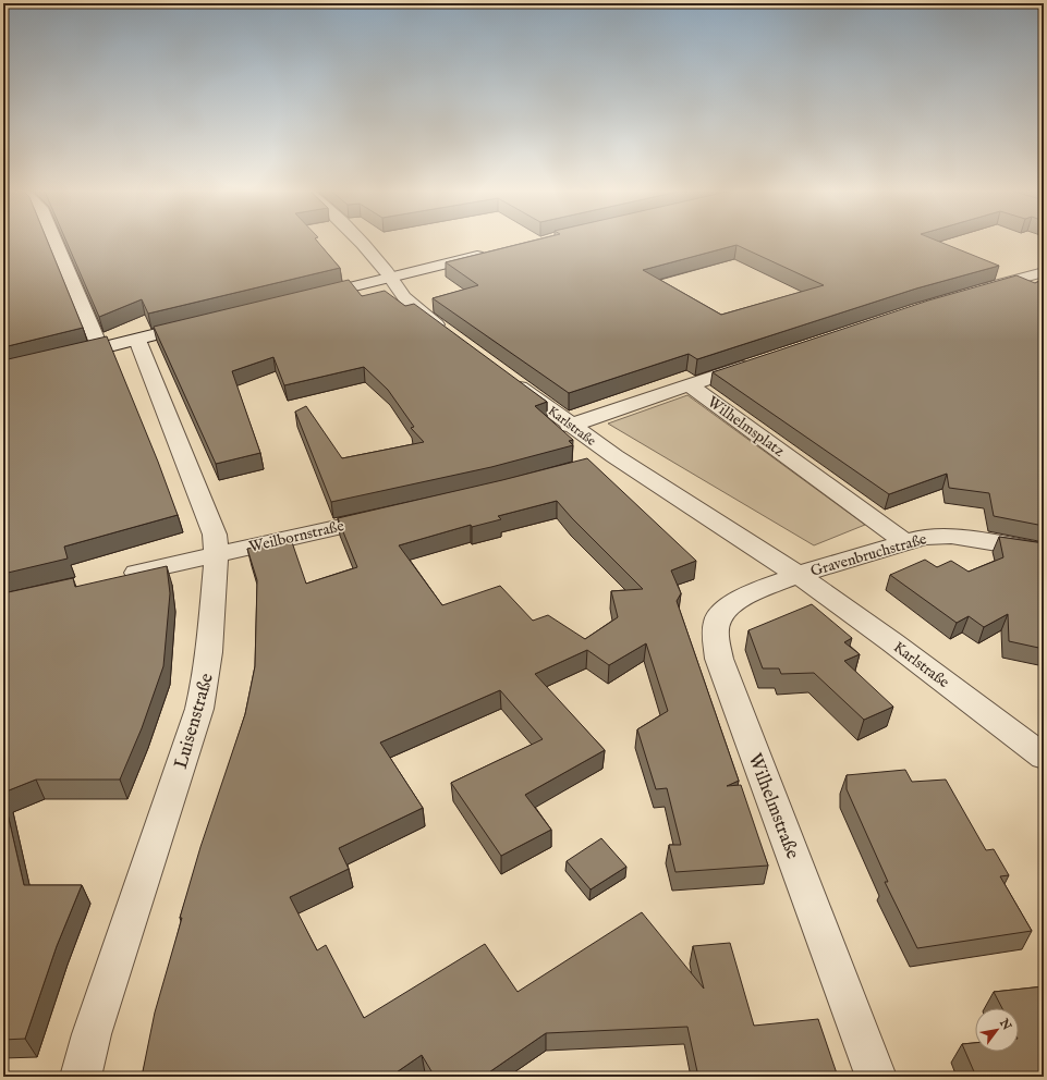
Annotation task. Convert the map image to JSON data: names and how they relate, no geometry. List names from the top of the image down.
{
  "streets": {
    "street": [
      "Karlstraße",
      "Wilhelmsplatz",
      "Weilbornstraße",
      "Gravenbruchstraße",
      "Luisenstraße",
      "Wilhelmstraße"
    ]
  },
  "crossings": [
    ["Karlstraße", "Gravenbruchstraße"],
    ["Karlstraße", "Wilhelmstraße"],
    ["Wilhelmsplatz", "Gravenbruchstraße"],
    ["Weilbornstraße", "Luisenstraße"],
    ["Gravenbruchstraße", "Wilhelmstraße"]
  ],
  "north": "top right"
}
